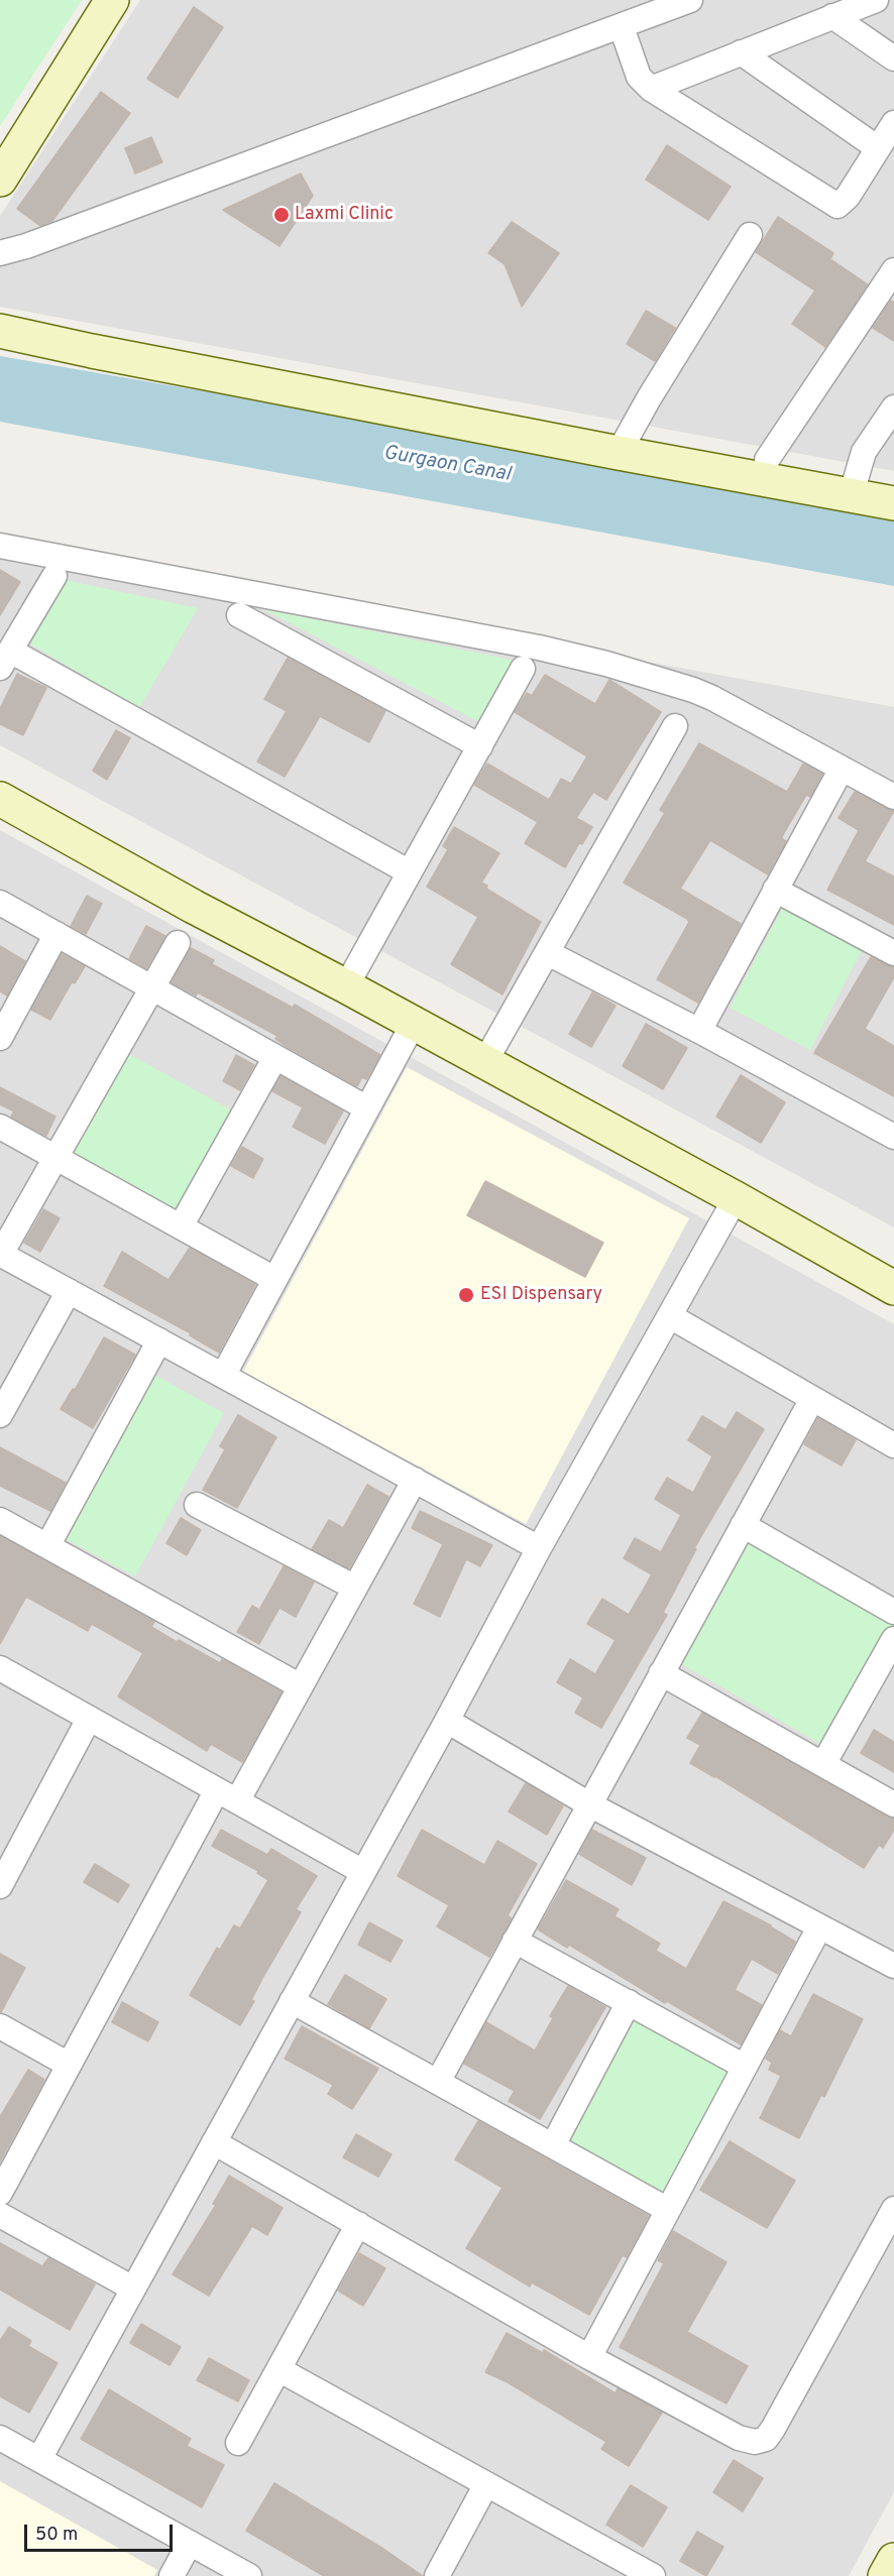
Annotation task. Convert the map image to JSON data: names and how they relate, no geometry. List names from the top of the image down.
{
  "water": ["Gurgaon Canal"],
  "places": ["Laxmi Clinic", "ESI Dispensary"],
  "scale_bar": "50 m"
}
